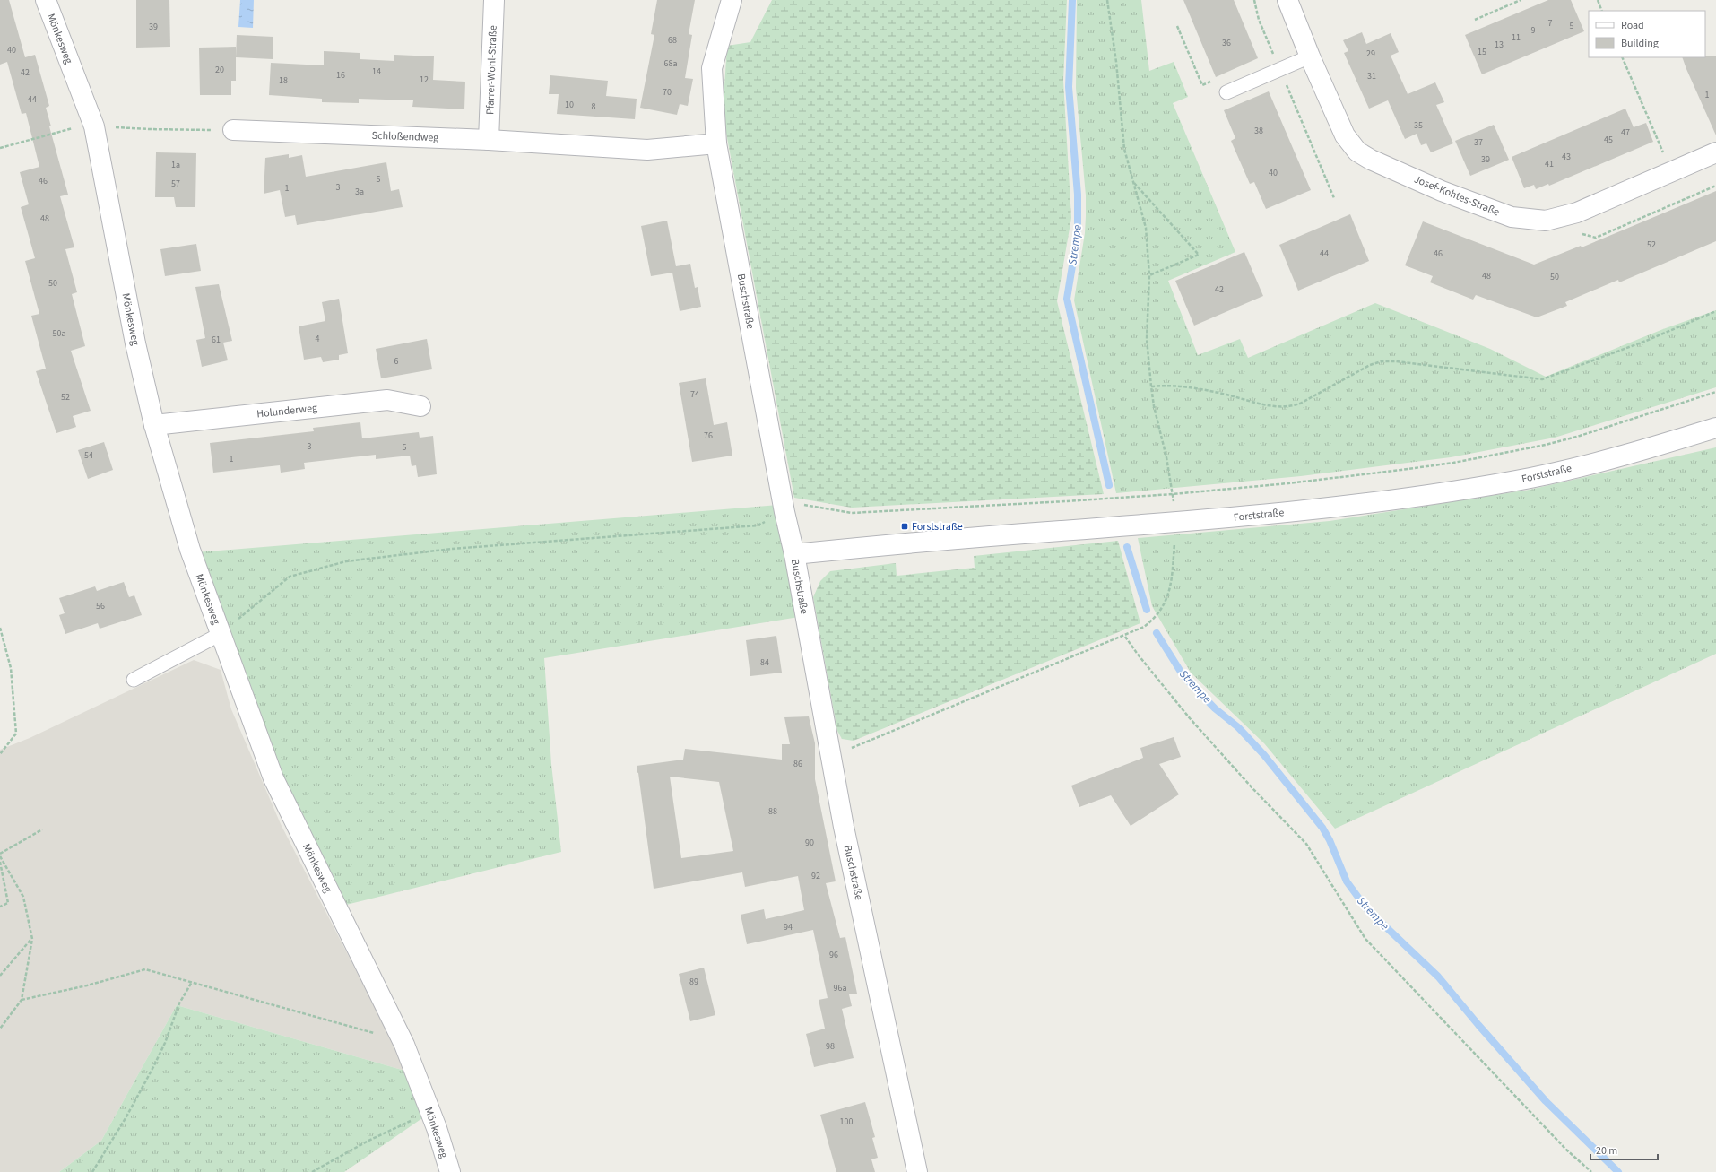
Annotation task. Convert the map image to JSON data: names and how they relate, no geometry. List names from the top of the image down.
{
  "streets": {
    "street": [
      "Mönkesweg",
      "Pfarrer-Wohl-Straße",
      "Schloßendweg",
      "Josef-Kohtes-Straße",
      "Buschstraße",
      "Holunderweg",
      "Forststraße"
    ]
  },
  "crossings": [
    ["Mönkesweg", "Holunderweg"],
    ["Pfarrer-Wohl-Straße", "Schloßendweg"],
    ["Schloßendweg", "Buschstraße"],
    ["Buschstraße", "Forststraße"]
  ],
  "water": ["Strempe"],
  "places": {
    "transit": ["Forststraße"]
  },
  "house_numbers": [
    "7",
    "5",
    "39",
    "9",
    "11",
    "68",
    "36",
    "13",
    "40",
    "15",
    "29",
    "68a",
    "20",
    "14",
    "42",
    "16",
    "31",
    "12",
    "18",
    "70",
    "1",
    "44",
    "10",
    "8",
    "35",
    "38",
    "47",
    "45",
    "37",
    "43",
    "39",
    "41",
    "1a",
    "40",
    "5",
    "46",
    "57",
    "3",
    "1",
    "3a",
    "48",
    "52",
    "44",
    "46",
    "48",
    "50",
    "50",
    "42",
    "50a",
    "4",
    "61",
    "6",
    "74",
    "52",
    "76",
    "3",
    "5",
    "54",
    "1",
    "56",
    "84",
    "86",
    "88",
    "90",
    "92",
    "94",
    "96",
    "89",
    "96a",
    "98",
    "100"
  ],
  "legend": ["Road", "Building"],
  "scale_bar": "20 m"
}
